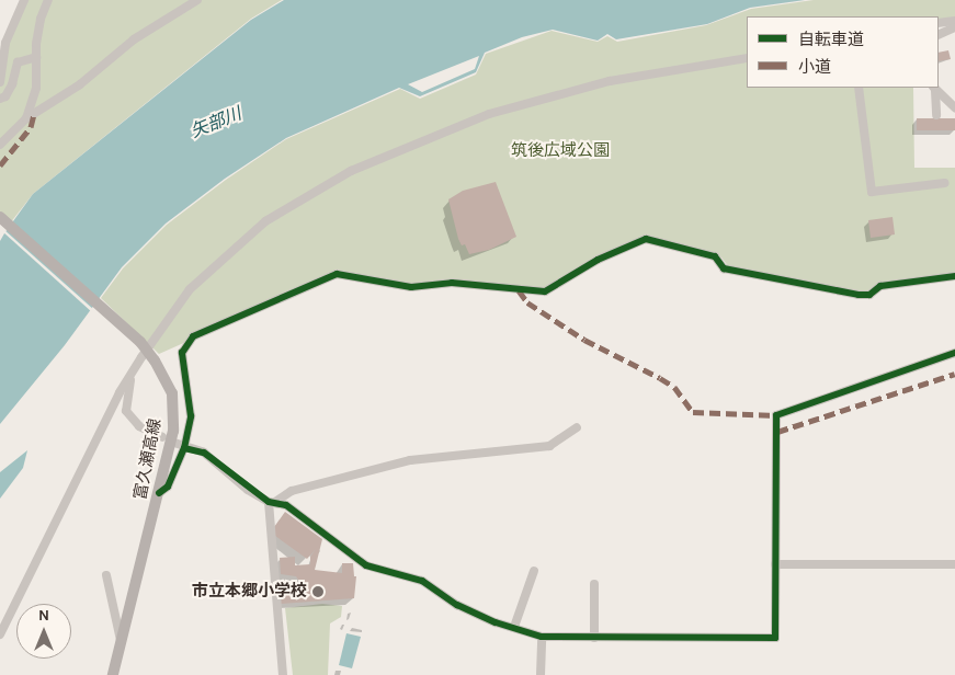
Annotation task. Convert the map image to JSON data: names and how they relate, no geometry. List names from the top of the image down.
{
  "streets": {
    "main road": ["富久瀬高線"]
  },
  "water": ["矢部川"],
  "parks": ["筑後広域公園"],
  "places": ["市立本郷小学校"],
  "legend": ["自転車道", "小道"],
  "north": "top"
}
